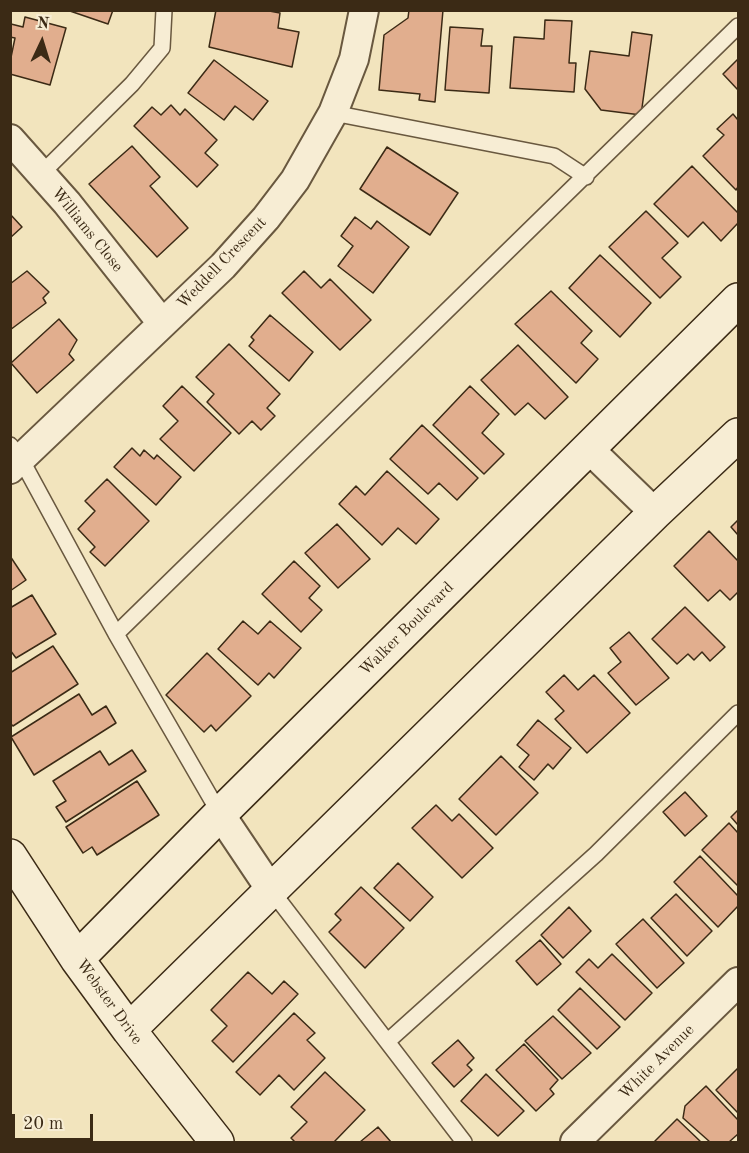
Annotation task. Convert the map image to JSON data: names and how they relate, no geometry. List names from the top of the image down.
{
  "streets": {
    "street": [
      "Williams Close",
      "Weddell Crescent",
      "Walker Boulevard",
      "Webster Drive",
      "White Avenue"
    ]
  },
  "crossings": [
    ["Williams Close", "Weddell Crescent"],
    ["Walker Boulevard", "Webster Drive"]
  ],
  "scale_bar": "20 m",
  "north": "top"
}
